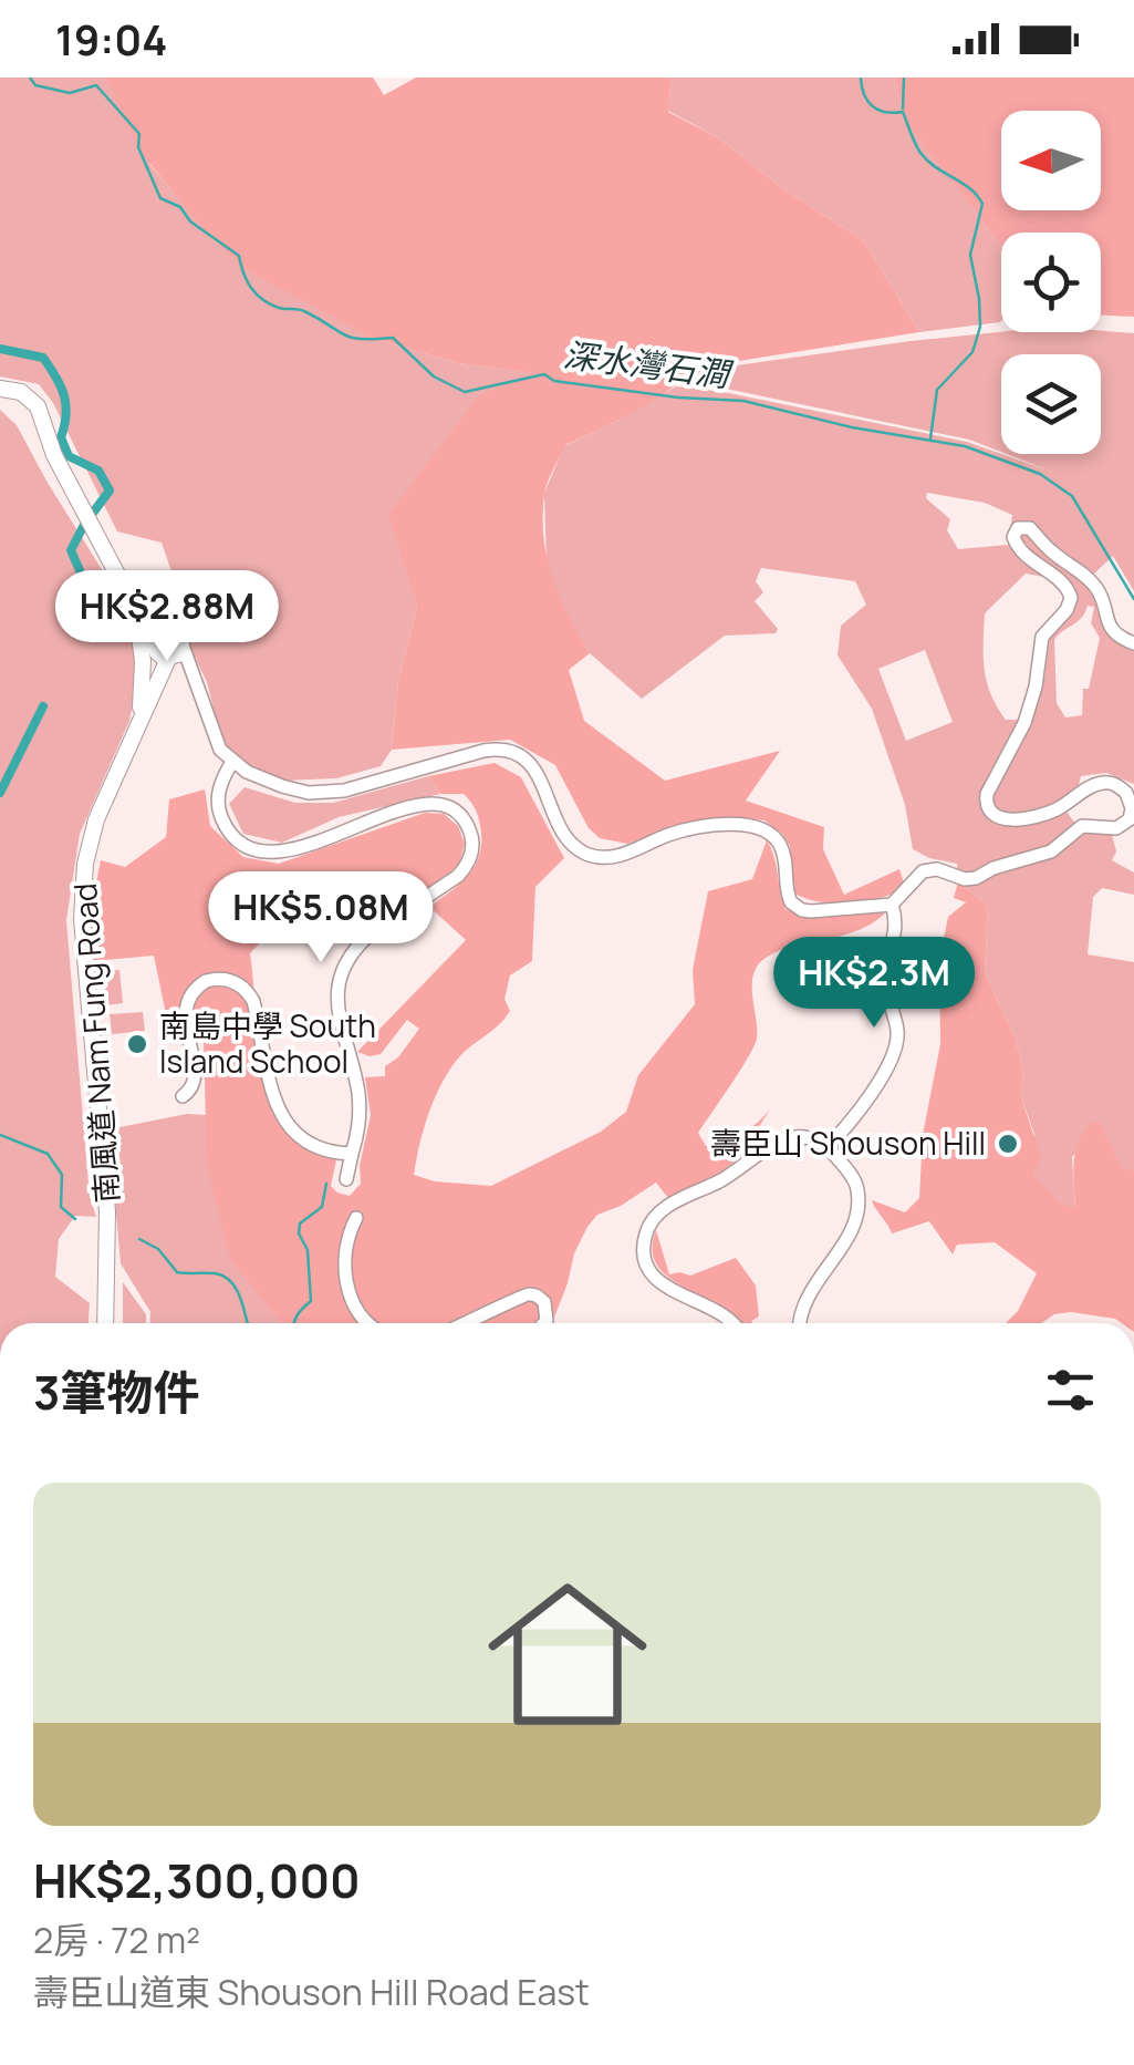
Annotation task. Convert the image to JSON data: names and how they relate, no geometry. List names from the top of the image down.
{
  "streets": {
    "main road": ["南風道 Nam Fung Road"]
  },
  "water": ["深水灣石澗"],
  "places": ["南島中學 South Island School", "壽臣山 Shouson Hill"],
  "north": "left",
  "page": {
    "status": "19:04",
    "price": ["HK$2.88M", "HK$5.08M", "HK$2.3M"],
    "heading": "3筆物件",
    "list": [
      {
        "name": "HK$2,300,000",
        "note": "2房 · 72 m² · 壽臣山道東 Shouson Hill Road East"
      }
    ]
  }
}
